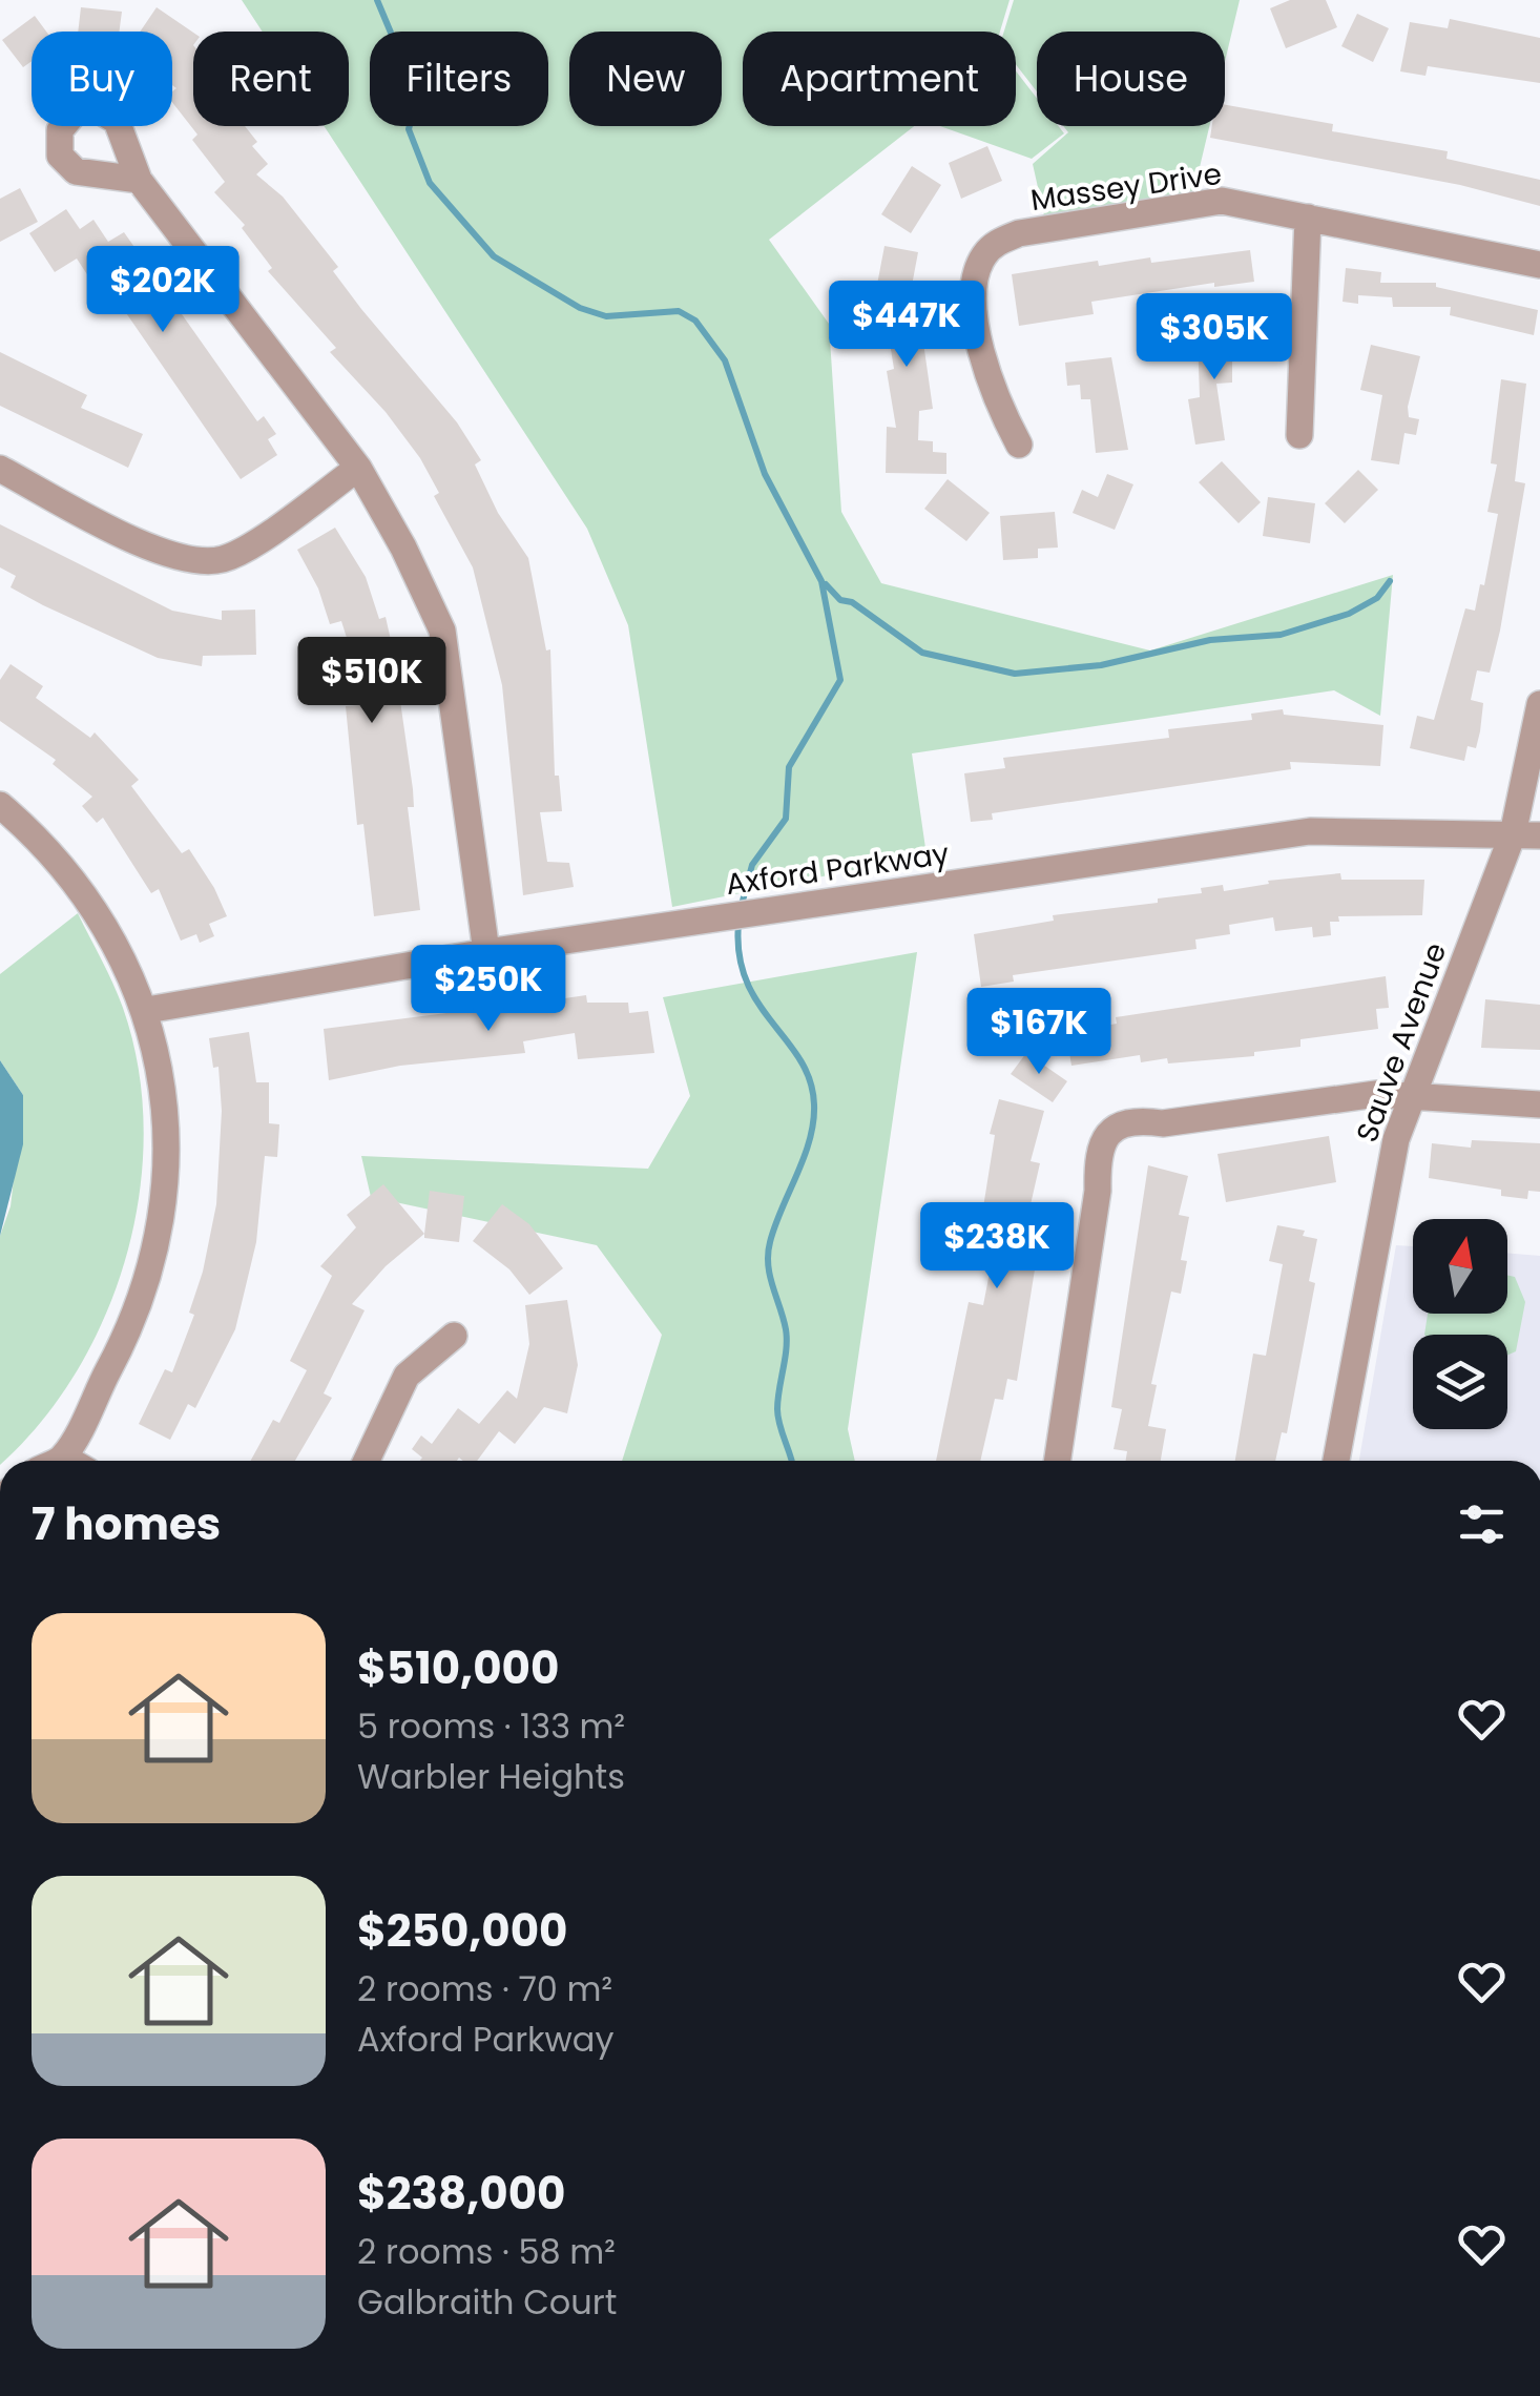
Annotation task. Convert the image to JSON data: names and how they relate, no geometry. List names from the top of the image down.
{
  "streets": {
    "street": ["Massey Drive", "Axford Parkway", "Sauve Avenue"]
  },
  "crossings": [
    ["Axford Parkway", "Sauve Avenue"]
  ],
  "north": "top",
  "page": {
    "chip": [
      "Buy",
      "Rent",
      "Filters",
      "New",
      "Apartment",
      "House"
    ],
    "price": [
      "$202K",
      "$447K",
      "$305K",
      "$510K",
      "$250K",
      "$167K",
      "$238K"
    ],
    "heading": "7 homes",
    "list": [
      {
        "name": "$510,000",
        "note": "5 rooms · 133 m² · Warbler Heights"
      },
      {
        "name": "$250,000",
        "note": "2 rooms · 70 m² · Axford Parkway"
      },
      {
        "name": "$238,000",
        "note": "2 rooms · 58 m² · Galbraith Court"
      }
    ]
  }
}
